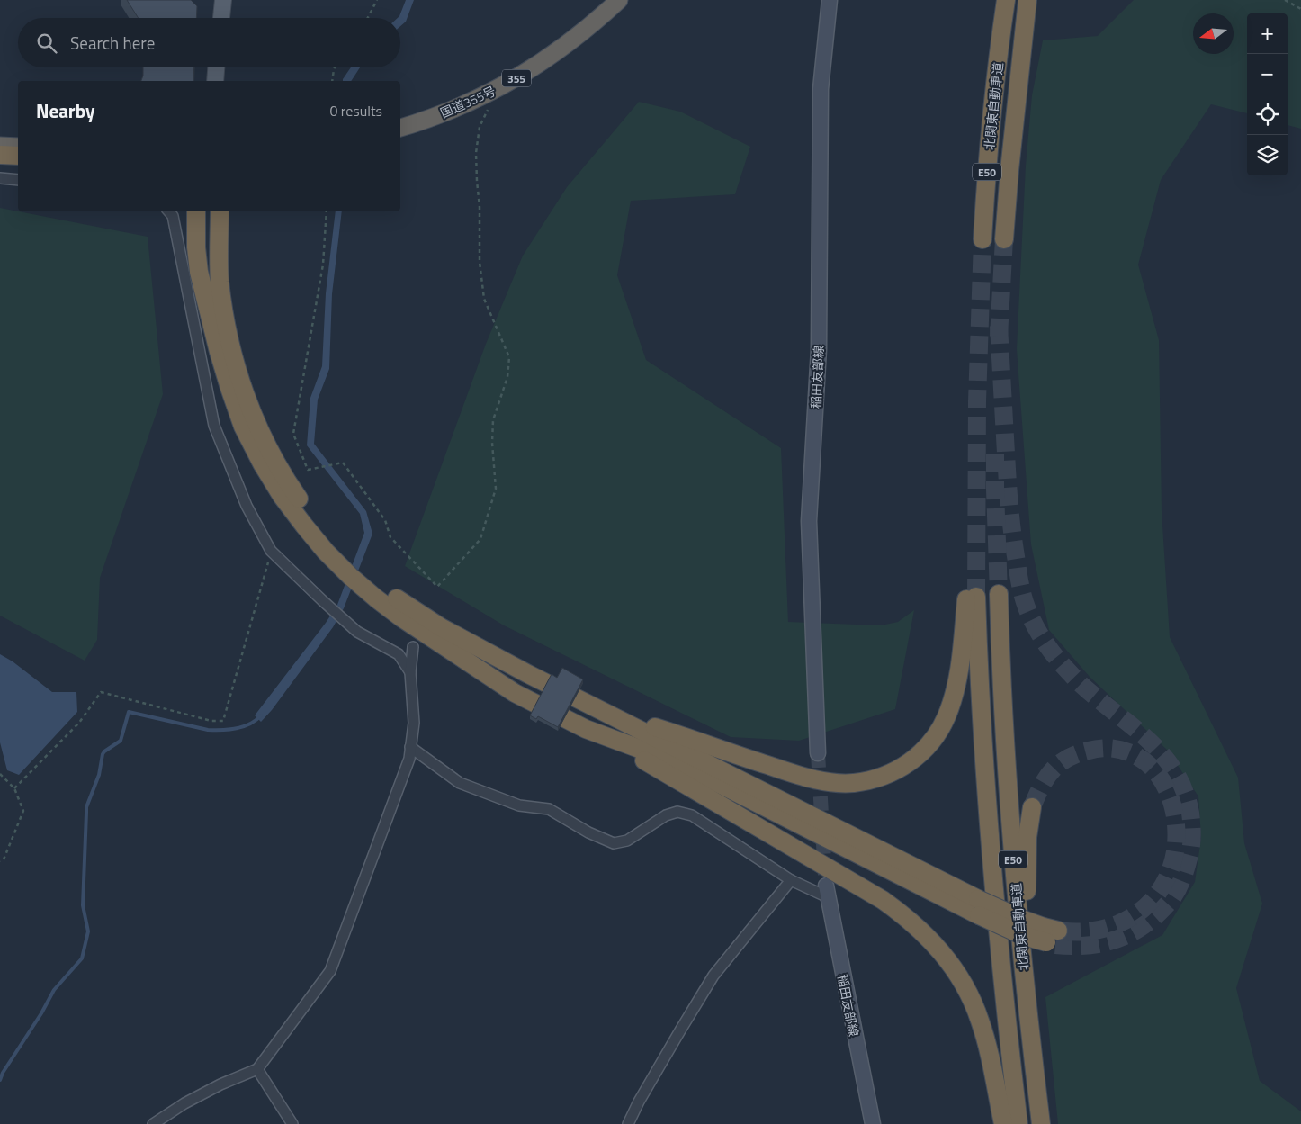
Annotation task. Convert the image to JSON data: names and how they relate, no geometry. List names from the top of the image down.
{
  "streets": {
    "highway": [
      "355",
      "国道355号",
      "北関東自動車道",
      "E50"
    ],
    "main road": ["稲田友部線"]
  },
  "north": "left",
  "page": {
    "map_buttons": ["+", "−"],
    "search": "Search here",
    "heading": ["Nearby", "0 results"]
  }
}
